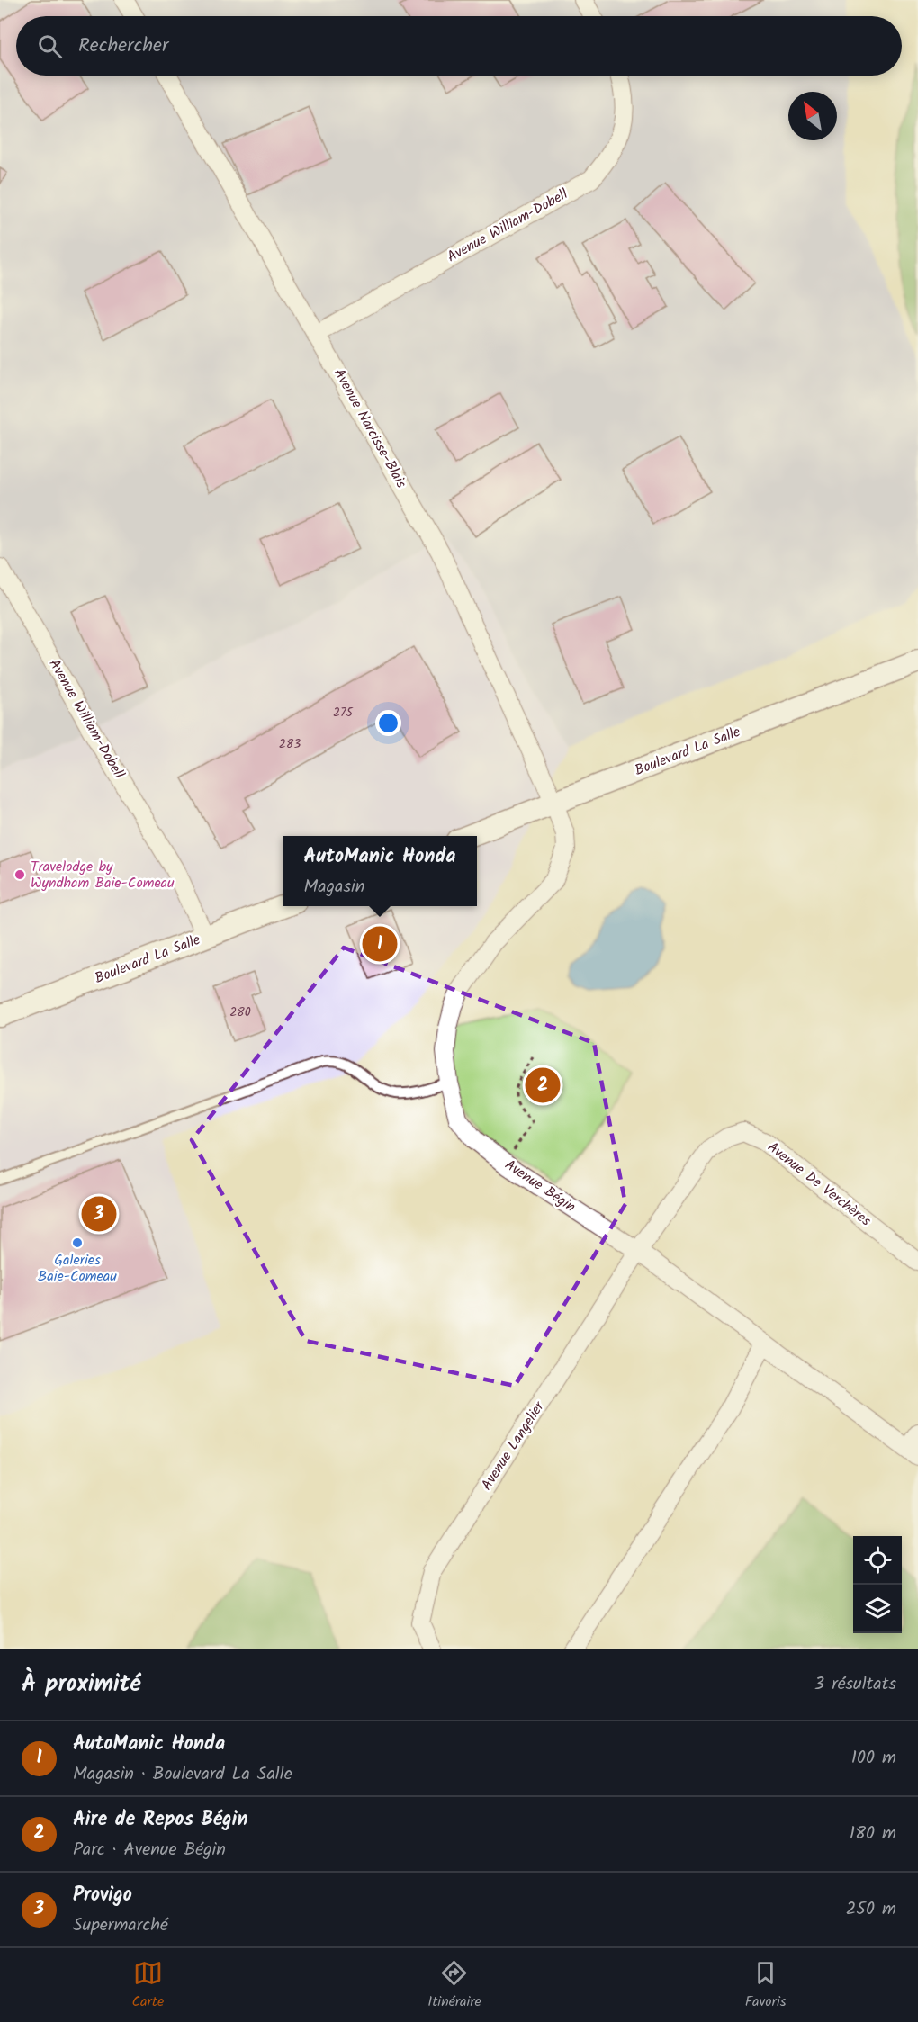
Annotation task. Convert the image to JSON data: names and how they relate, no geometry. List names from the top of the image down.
{
  "streets": {
    "street": [
      "Avenue William-Dobell",
      "Avenue Narcisse-Blais",
      "Boulevard La Salle",
      "Avenue De Verchères",
      "Avenue Bégin",
      "Avenue Langelier"
    ]
  },
  "crossings": [
    ["Avenue William-Dobell", "Avenue Narcisse-Blais"],
    ["Avenue William-Dobell", "Boulevard La Salle"],
    ["Avenue Narcisse-Blais", "Boulevard La Salle"],
    ["Avenue Narcisse-Blais", "Avenue Bégin"],
    ["Boulevard La Salle", "Avenue Bégin"],
    ["Avenue De Verchères", "Avenue Bégin"],
    ["Avenue De Verchères", "Avenue Langelier"],
    ["Avenue Bégin", "Avenue Langelier"]
  ],
  "places": ["Travelodge by Wyndham Baie-Comeau", "Galeries Baie-Comeau"],
  "house_numbers": ["275", "283", "280"],
  "north": "top left",
  "page": {
    "search": "Rechercher",
    "popup": ["AutoManic Honda", "Magasin"],
    "pins": ["1", "2", "3"],
    "heading": ["À proximité", "3 résultats"],
    "list": [
      {
        "mark": "1",
        "name": "AutoManic Honda",
        "note": "Magasin · Boulevard La Salle",
        "value": "100 m"
      },
      {
        "mark": "2",
        "name": "Aire de Repos Bégin",
        "note": "Parc · Avenue Bégin",
        "value": "180 m"
      },
      {
        "mark": "3",
        "name": "Provigo",
        "note": "Supermarché",
        "value": "250 m"
      }
    ],
    "nav": ["Carte", "Itinéraire", "Favoris"]
  }
}
